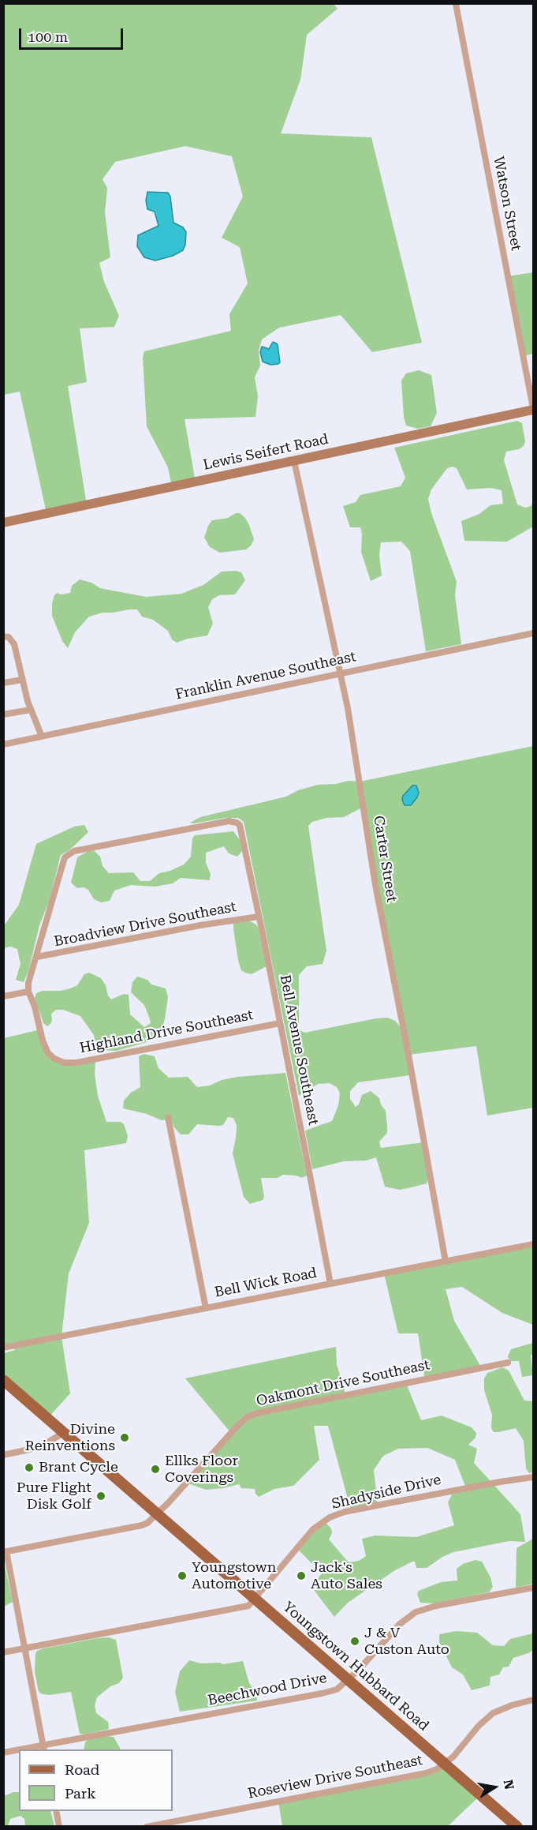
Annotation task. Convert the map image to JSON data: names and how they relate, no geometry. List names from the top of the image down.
{
  "streets": {
    "main road": ["Youngstown Hubbard Road"],
    "street": [
      "Watson Street",
      "Lewis Seifert Road",
      "Franklin Avenue Southeast",
      "Carter Street",
      "Broadview Drive Southeast",
      "Highland Drive Southeast",
      "Bell Avenue Southeast",
      "Bell Wick Road",
      "Oakmont Drive Southeast",
      "Shadyside Drive",
      "Beechwood Drive",
      "Roseview Drive Southeast"
    ]
  },
  "crossings": [
    ["Watson Street", "Lewis Seifert Road"],
    ["Lewis Seifert Road", "Carter Street"],
    ["Franklin Avenue Southeast", "Carter Street"],
    ["Carter Street", "Bell Wick Road"],
    ["Broadview Drive Southeast", "Bell Avenue Southeast"],
    ["Highland Drive Southeast", "Bell Avenue Southeast"],
    ["Bell Avenue Southeast", "Bell Wick Road"],
    ["Oakmont Drive Southeast", "Youngstown Hubbard Road"],
    ["Shadyside Drive", "Youngstown Hubbard Road"],
    ["Youngstown Hubbard Road", "Beechwood Drive"],
    ["Youngstown Hubbard Road", "Roseview Drive Southeast"]
  ],
  "places": [
    "Divine Reinventions",
    "Brant Cycle",
    "Ellks Floor Coverings",
    "Pure Flight Disk Golf",
    "Youngstown Automotive",
    "Jack's Auto Sales",
    "J & V Custon Auto"
  ],
  "legend": ["Road", "Park"],
  "scale_bar": "100 m",
  "north": "right"
}
